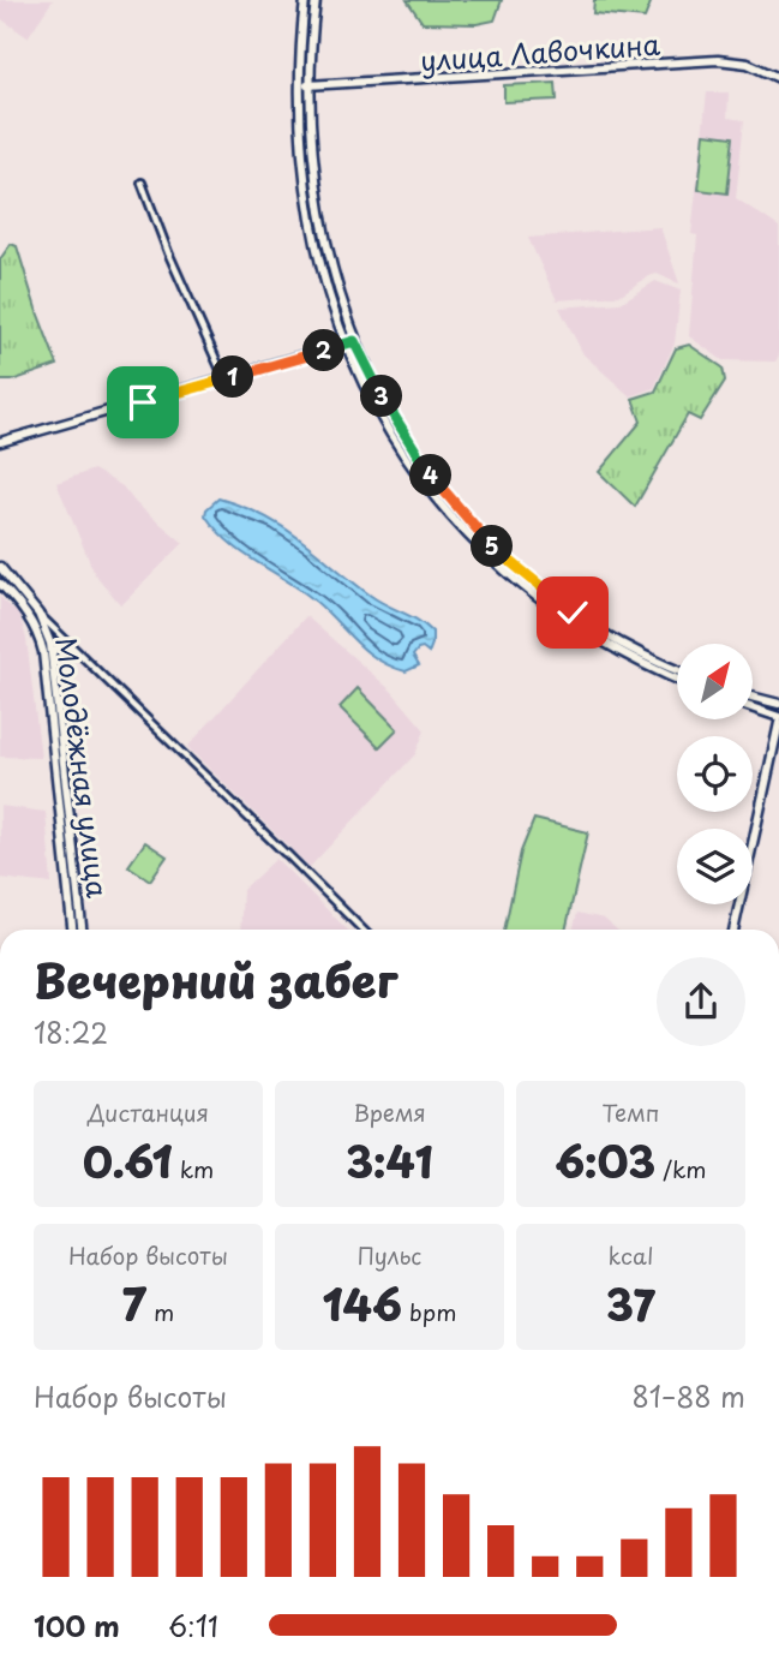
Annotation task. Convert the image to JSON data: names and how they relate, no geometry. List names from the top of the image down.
{
  "streets": {
    "main road": ["улица Лавочкина", "Молодёжная улица"]
  },
  "north": "top right",
  "page": {
    "pins": [
      "2",
      "1",
      "3",
      "4",
      "5"
    ],
    "heading": ["Вечерний забег", "18:22"],
    "stats": [
      ["Дистанция", "0.61 km"],
      ["Время", "3:41"],
      ["Темп", "6:03 /km"],
      ["Набор высоты", "7 m"],
      ["Пульс", "146 bpm"],
      ["kcal", "37"]
    ],
    "chart": ["Набор высоты", "81–88 m"],
    "list": [
      {
        "name": "100 m",
        "note": "6:11"
      }
    ]
  }
}
